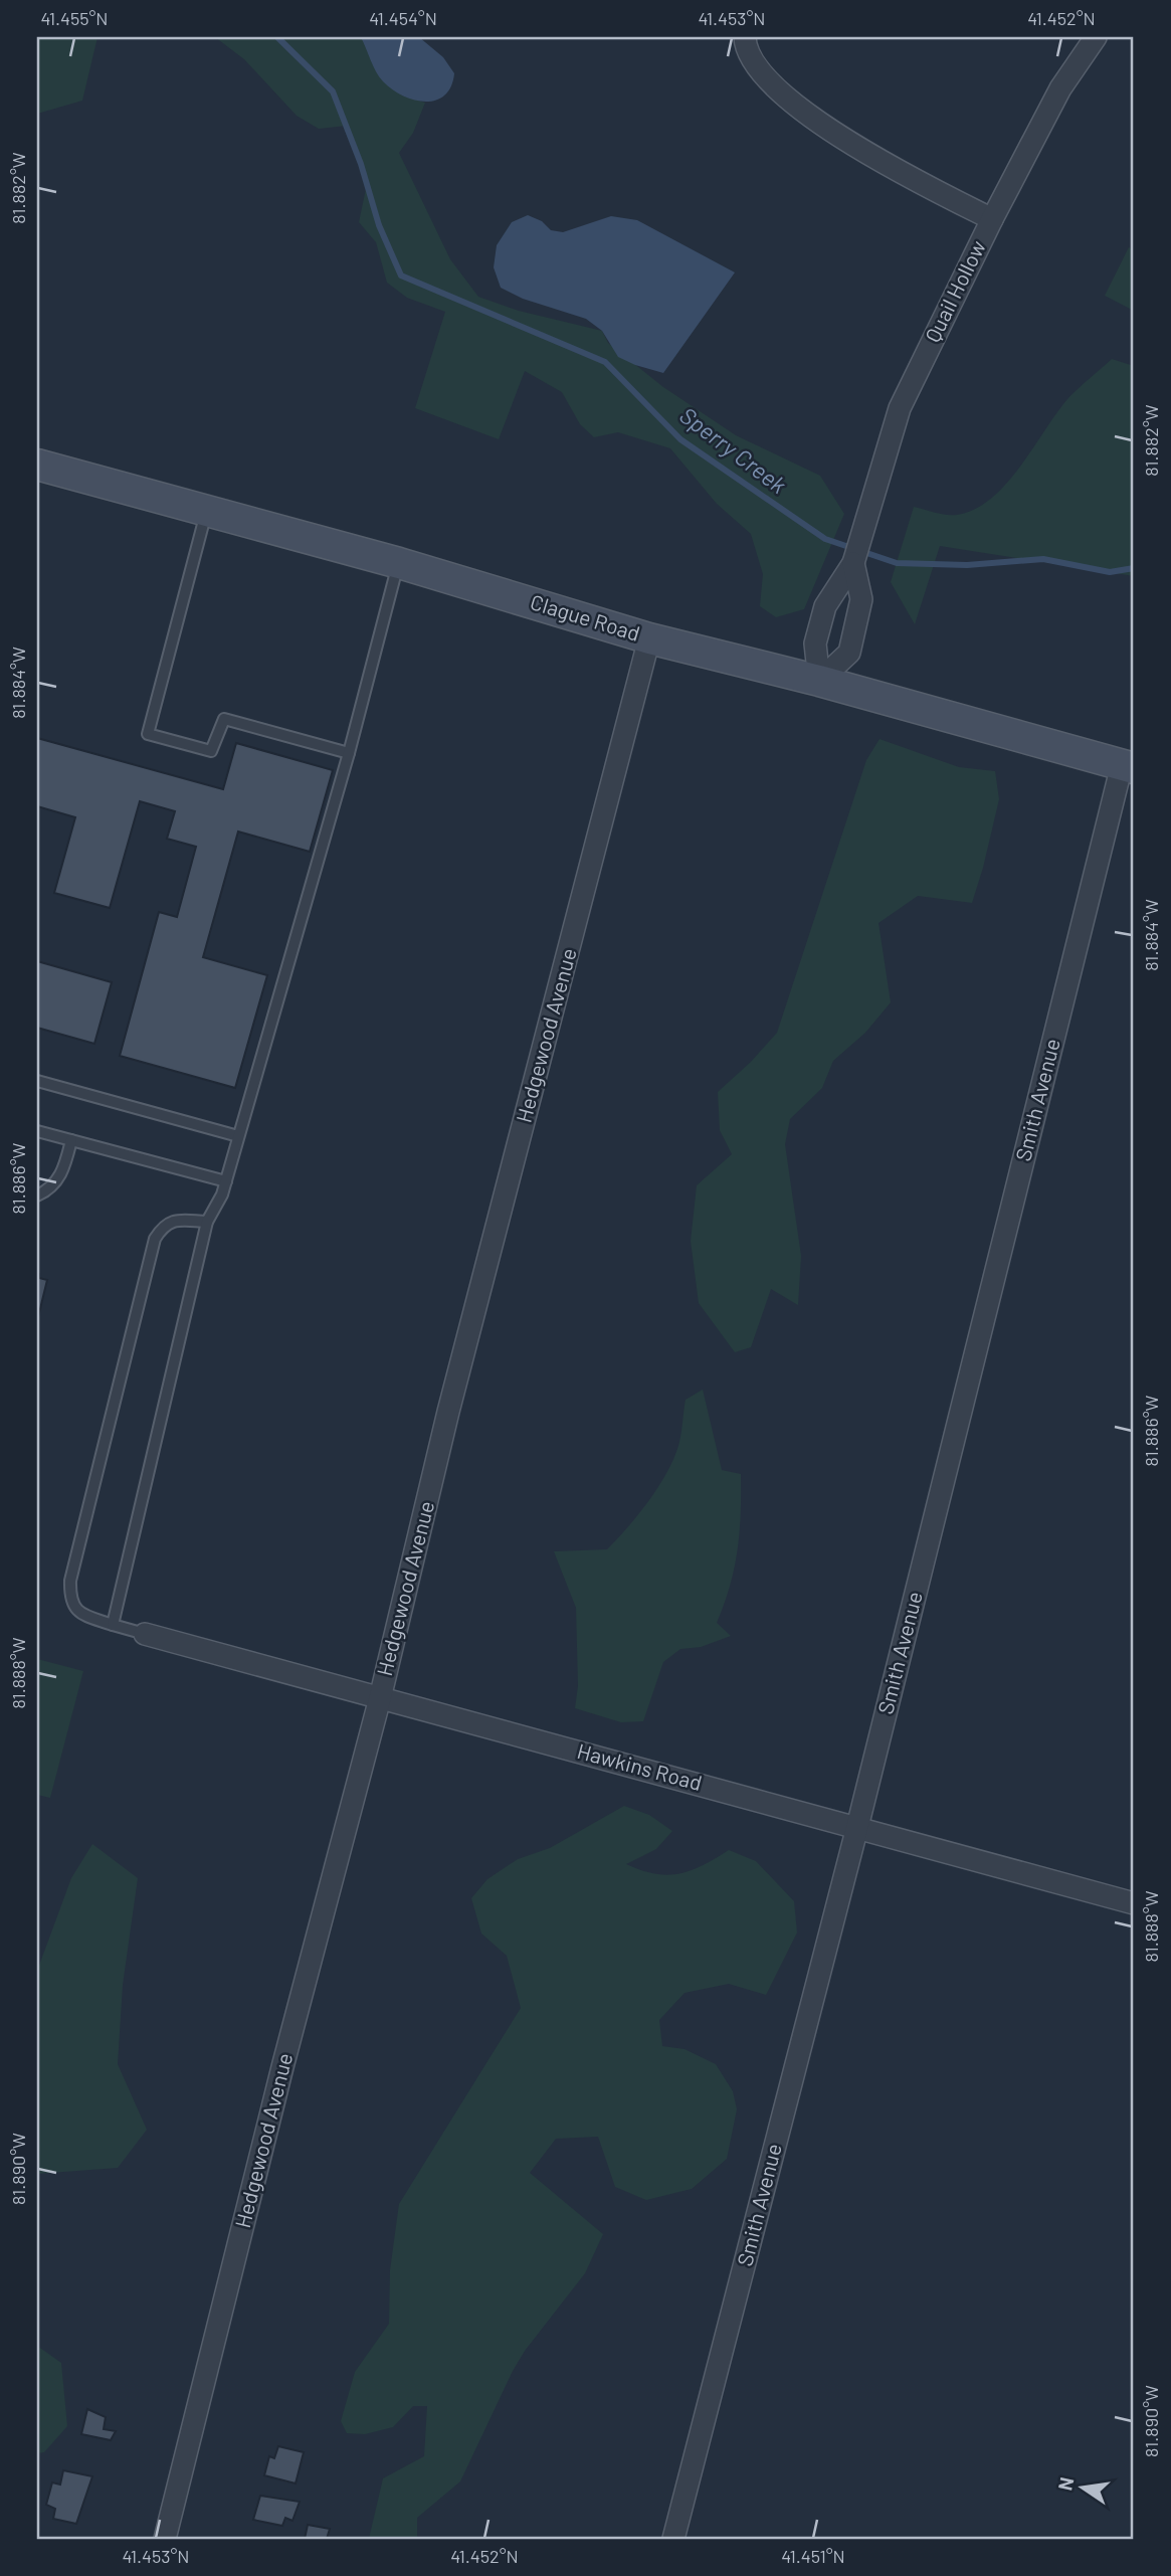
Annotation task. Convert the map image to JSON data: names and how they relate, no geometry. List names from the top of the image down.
{
  "streets": {
    "main road": ["Clague Road"],
    "street": [
      "Quail Hollow",
      "Hedgewood Avenue",
      "Smith Avenue",
      "Hawkins Road"
    ]
  },
  "crossings": [
    ["Quail Hollow", "Clague Road"],
    ["Clague Road", "Hedgewood Avenue"],
    ["Clague Road", "Smith Avenue"],
    ["Hedgewood Avenue", "Hawkins Road"],
    ["Smith Avenue", "Hawkins Road"]
  ],
  "water": ["Sperry Creek"],
  "north": "left",
  "coordinates": [
    "41.455°N",
    "41.454°N",
    "41.453°N",
    "41.452°N",
    "81.882°W",
    "81.884°W",
    "81.886°W",
    "81.888°W",
    "81.890°W",
    "41.451°N"
  ]
}
